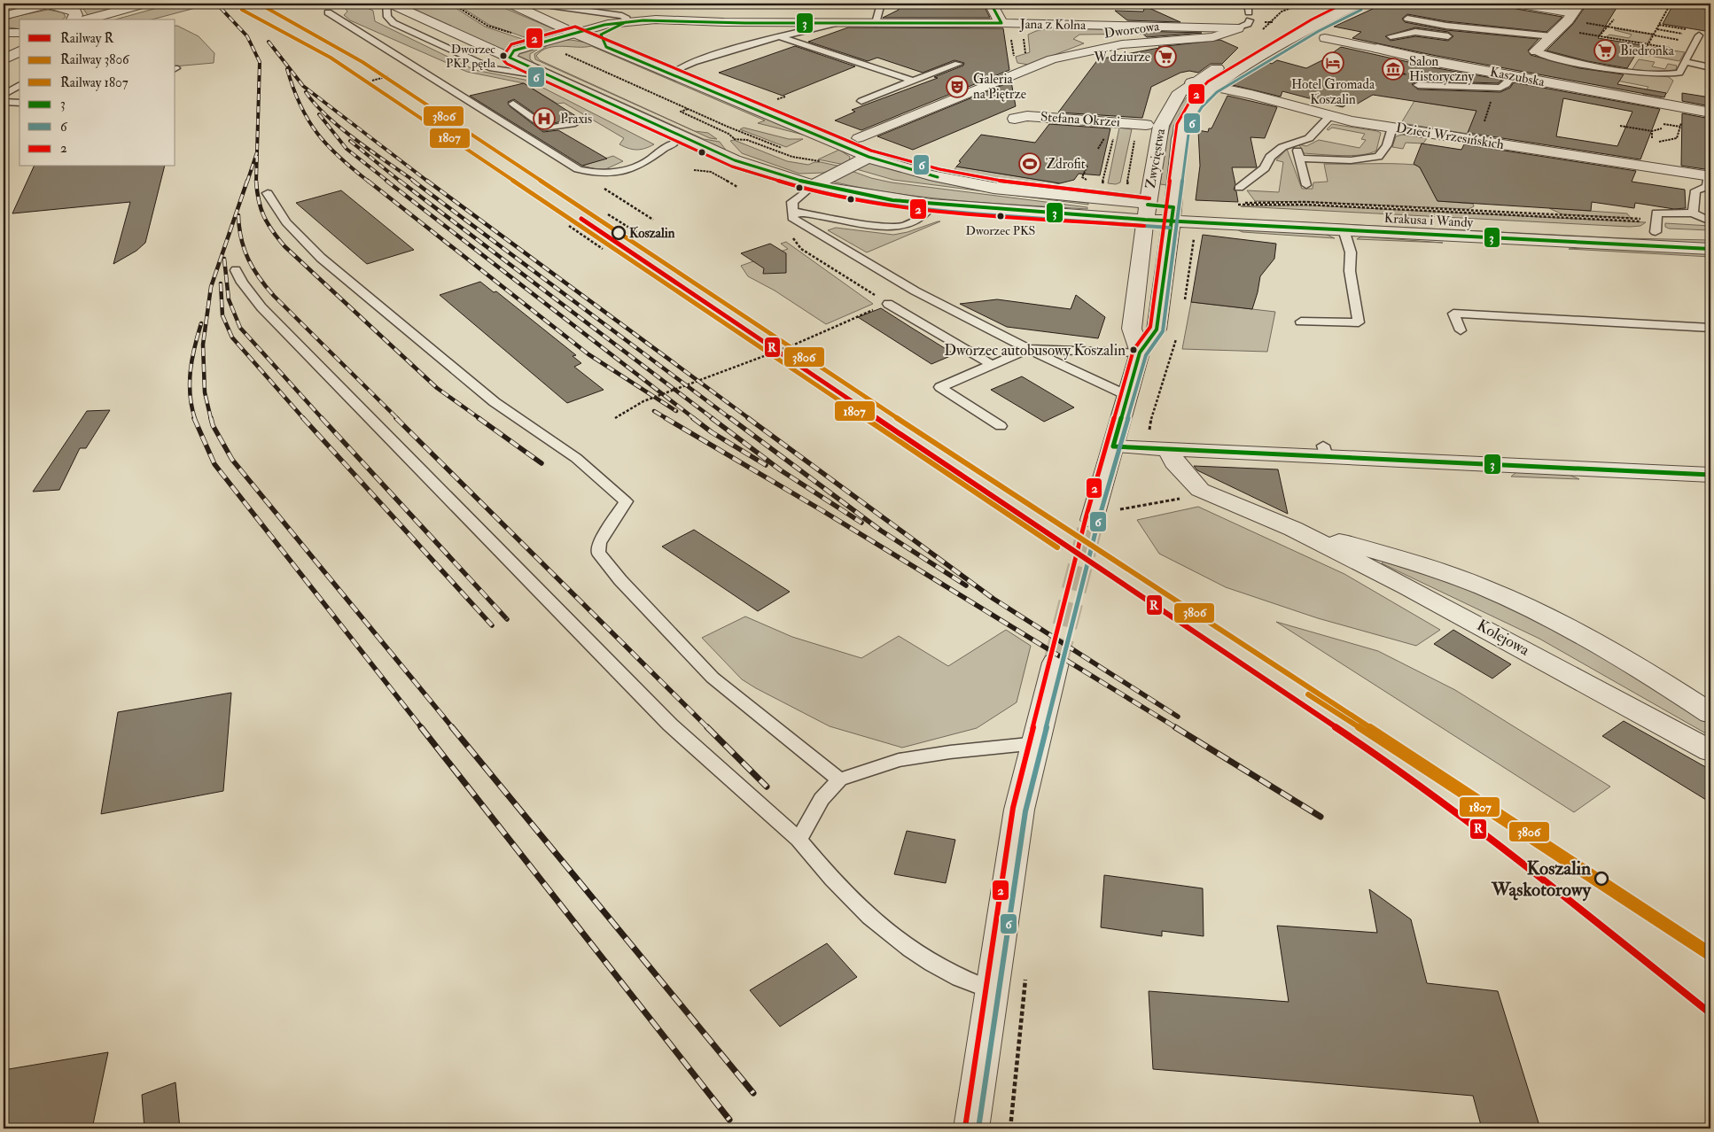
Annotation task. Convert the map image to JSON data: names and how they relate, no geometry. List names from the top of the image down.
{
  "streets": {
    "street": [
      "Jana z Kolna",
      "Dworcowa",
      "Kaszubska",
      "Stefana Okrzei",
      "Dzieci Wrzesińskich",
      "Zwycięstwa",
      "Krakusa i Wandy",
      "Kolejowa"
    ]
  },
  "crossings": [
    ["Jana z Kolna", "Dworcowa"],
    ["Dzieci Wrzesińskich", "Zwycięstwa"],
    ["Zwycięstwa", "Krakusa i Wandy"]
  ],
  "places": {
    "supermarket": ["Biedronka", "W dziurze"],
    "other": [
      "Dworzec PKP pętla",
      "Dworzec PKS",
      "Koszalin",
      "Dworzec autobusowy Koszalin",
      "Koszalin Wąskotorowy"
    ],
    "hotel": ["Hotel Gromada Koszalin"],
    "museum": ["Salon Historyczny"],
    "theatre": ["Galeria na Piętrze"],
    "hospital": ["Praxis"],
    "sports": ["Zdrofit"]
  },
  "lines": [
    "rail line 3806",
    "transit line 3",
    "transit line 2",
    "rail line 1807",
    "transit line 6",
    "rail line R"
  ],
  "legend": [
    "Railway R",
    "Railway 3806",
    "Railway 1807",
    "3",
    "6",
    "2"
  ]
}
